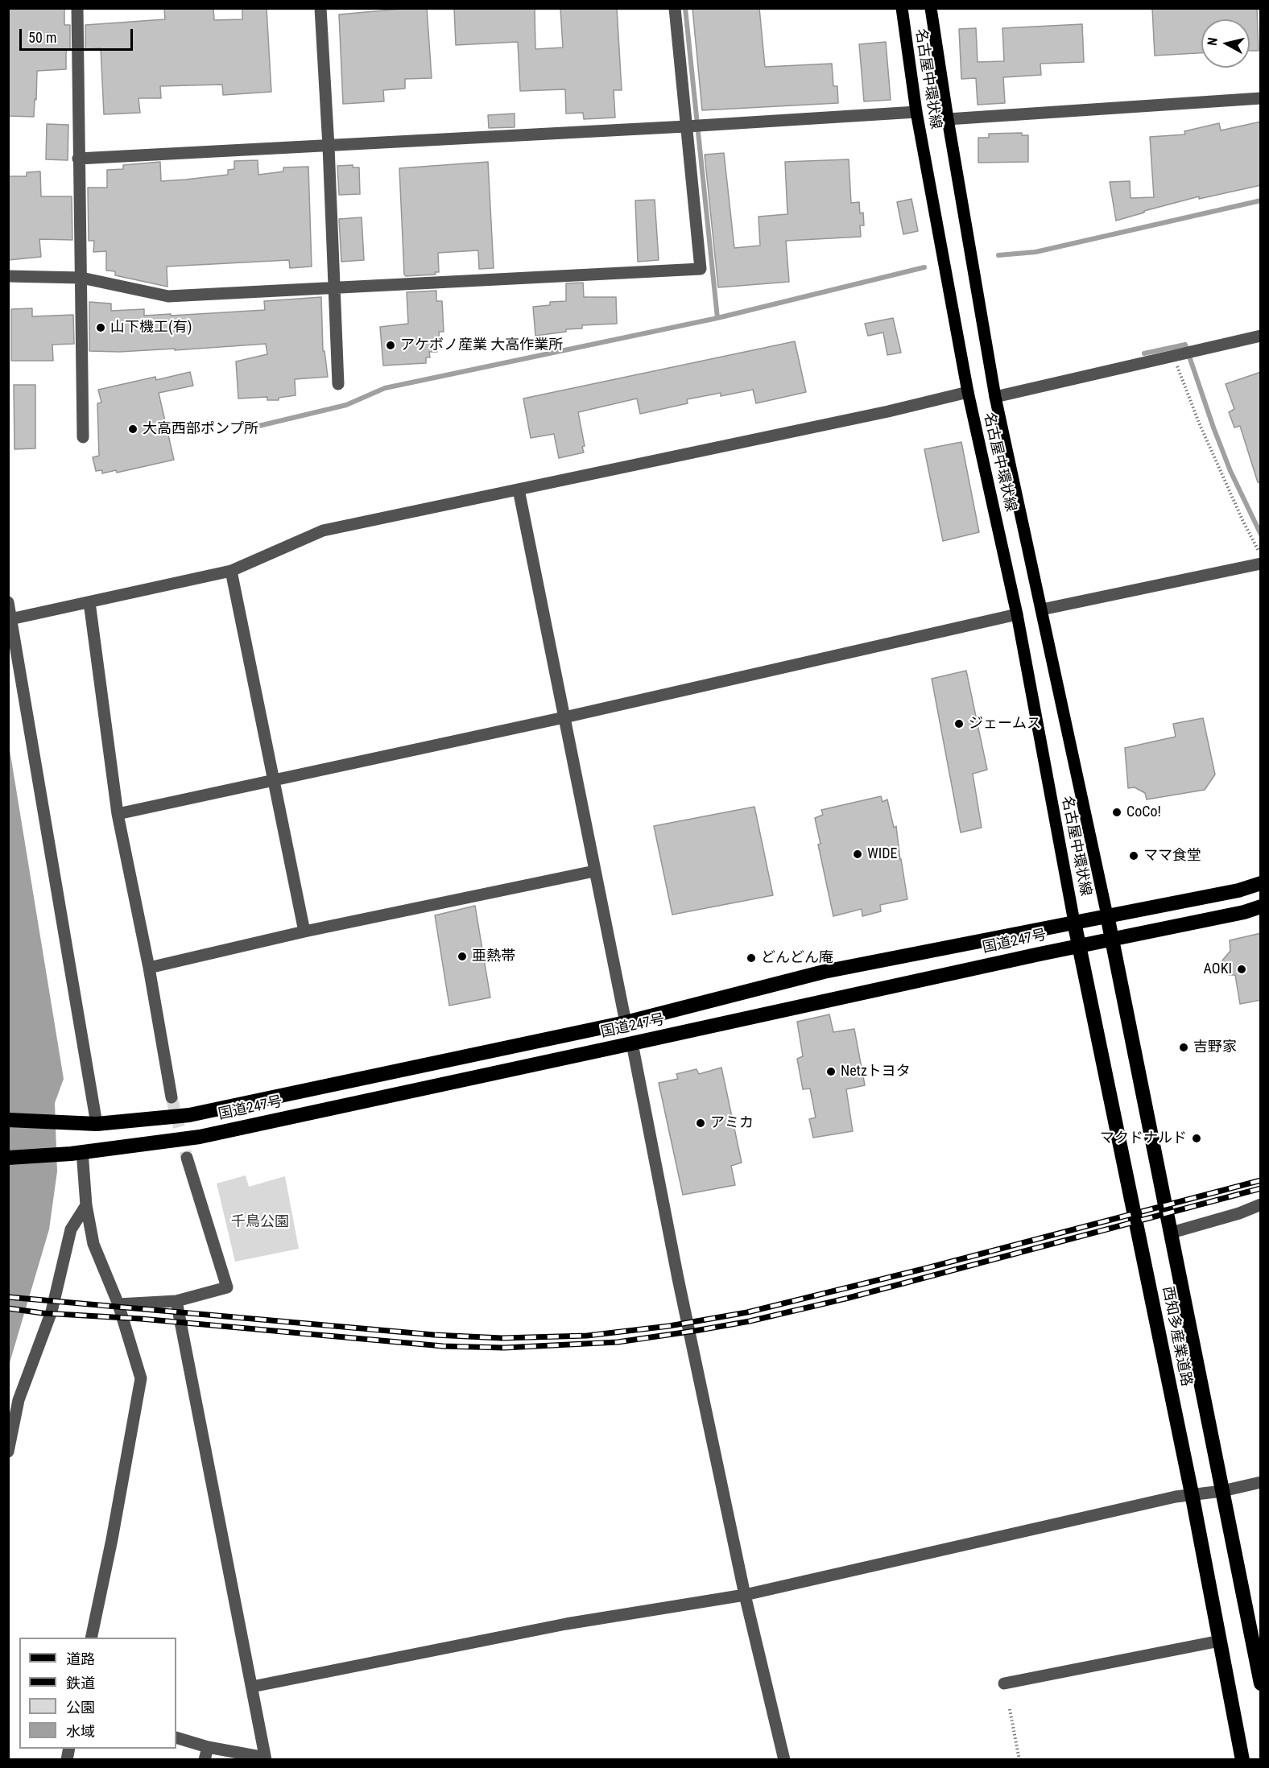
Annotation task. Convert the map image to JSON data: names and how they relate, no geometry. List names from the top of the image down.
{
  "streets": {
    "highway": ["国道247号", "西知多産業道路"],
    "main road": ["名古屋中環状線"]
  },
  "crossings": [
    ["名古屋中環状線", "国道247号"],
    ["名古屋中環状線", "西知多産業道路"],
    ["国道247号", "西知多産業道路"]
  ],
  "parks": ["千鳥公園"],
  "places": [
    "山下機工(有)",
    "アケボノ産業 大高作業所",
    "大高西部ポンプ所",
    "ジェームス",
    "CoCo!",
    "WIDE",
    "ママ食堂",
    "亜熱帯",
    "どんどん庵",
    "AOKI",
    "吉野家",
    "Netzトヨタ",
    "アミカ",
    "マクドナルド"
  ],
  "legend": [
    "道路",
    "鉄道",
    "公園",
    "水域"
  ],
  "scale_bar": "50 m",
  "north": "left"
}
